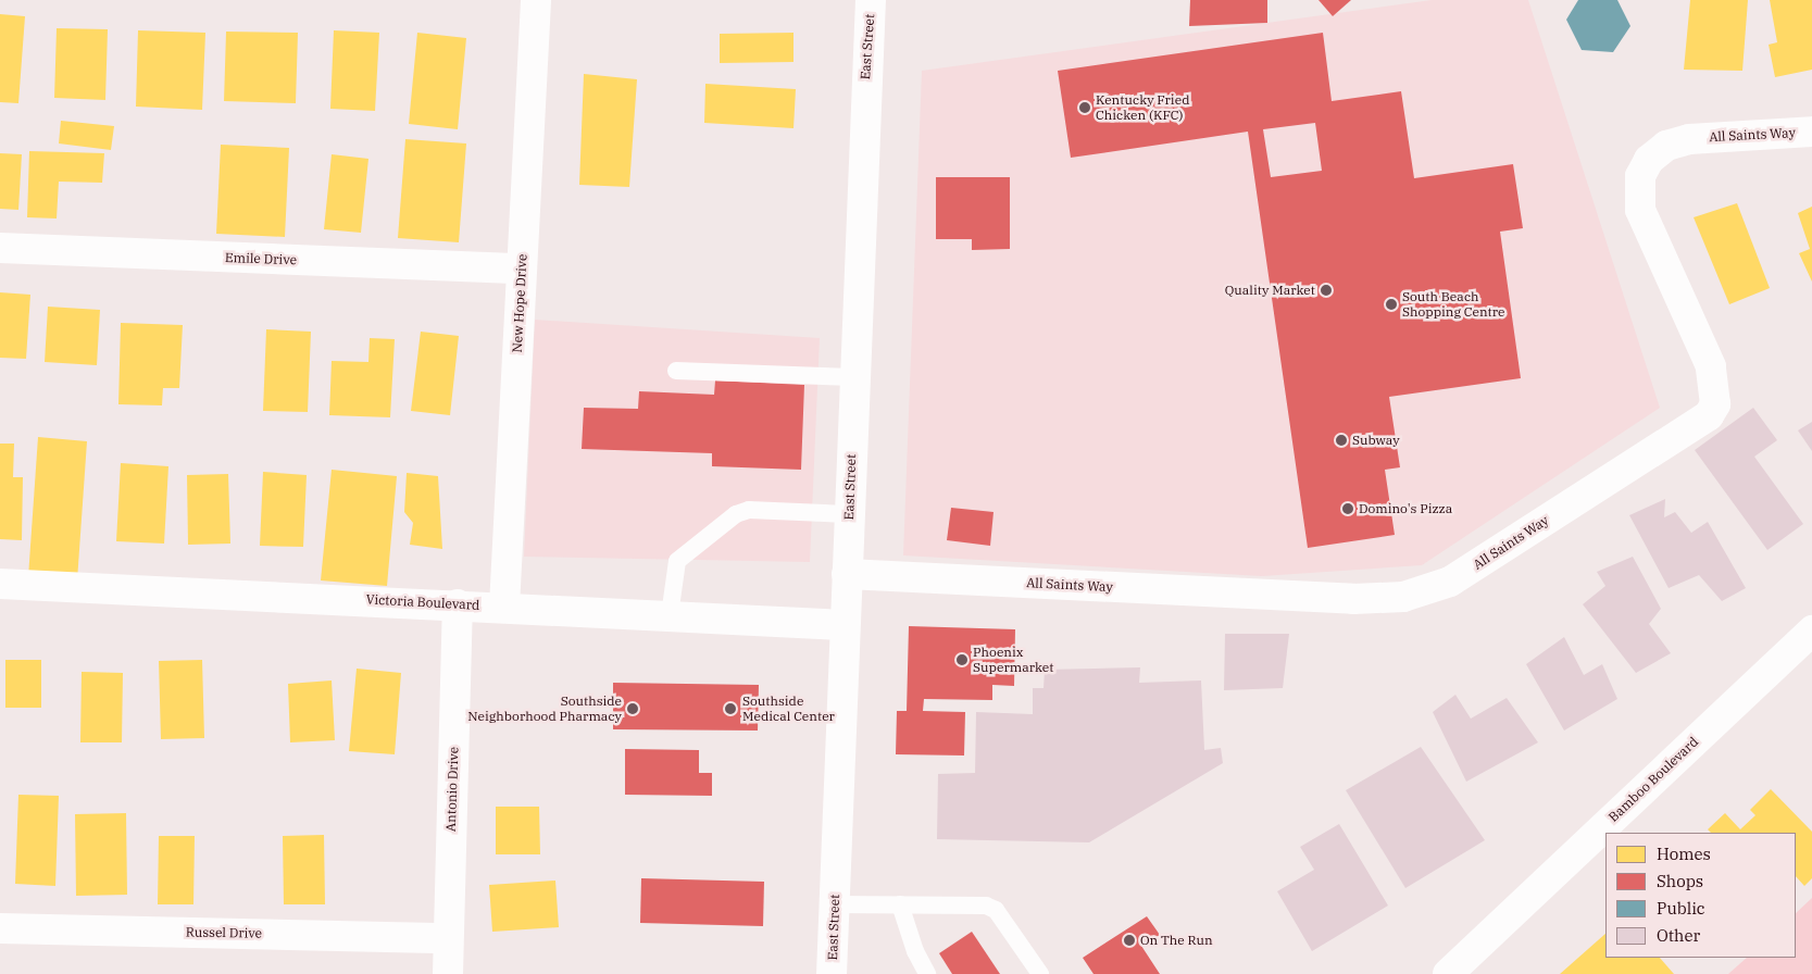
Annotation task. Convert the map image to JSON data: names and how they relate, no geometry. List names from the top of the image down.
{
  "streets": {
    "street": [
      "East Street",
      "All Saints Way",
      "Emile Drive",
      "New Hope Drive",
      "Victoria Boulevard",
      "Bamboo Boulevard",
      "Antonio Drive",
      "Russel Drive"
    ]
  },
  "crossings": [
    ["East Street", "All Saints Way"],
    ["East Street", "Victoria Boulevard"],
    ["Emile Drive", "New Hope Drive"],
    ["New Hope Drive", "Victoria Boulevard"],
    ["Victoria Boulevard", "Antonio Drive"],
    ["Antonio Drive", "Russel Drive"]
  ],
  "places": [
    "Kentucky Fried Chicken (KFC)",
    "Quality Market",
    "South Beach Shopping Centre",
    "Subway",
    "Domino's Pizza",
    "Phoenix Supermarket",
    "Southside Neighborhood Pharmacy",
    "Southside Medical Center",
    "On The Run"
  ],
  "legend": [
    "Homes",
    "Shops",
    "Public",
    "Other"
  ]
}
